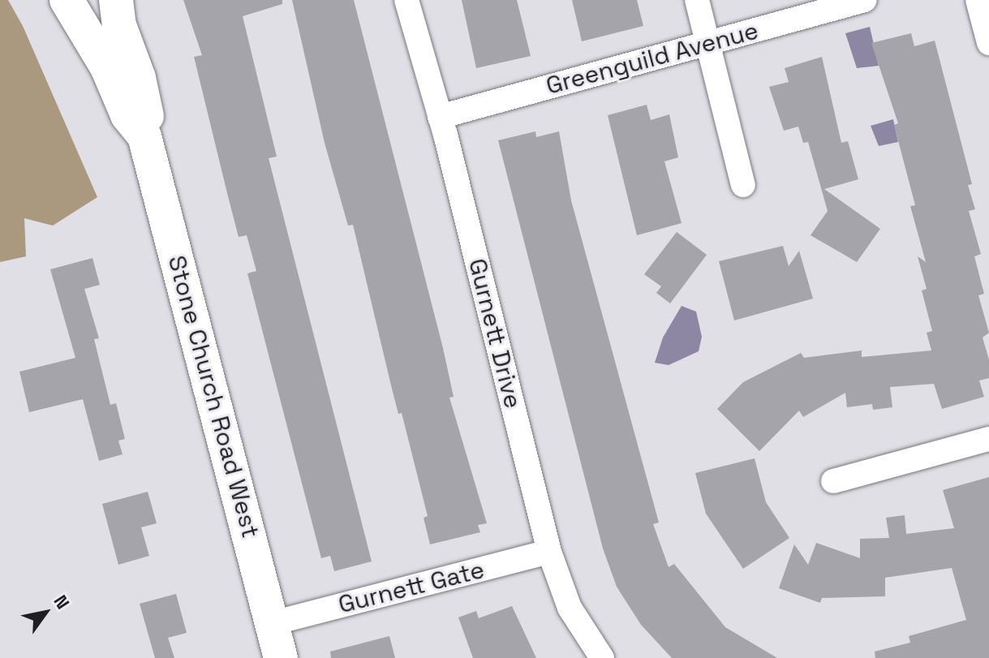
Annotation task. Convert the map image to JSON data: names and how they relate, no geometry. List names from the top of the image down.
{
  "streets": {
    "main road": ["Stone Church Road West"],
    "street": ["Greenguild Avenue", "Gurnett Drive", "Gurnett Gate"]
  },
  "crossings": [
    ["Greenguild Avenue", "Gurnett Drive"],
    ["Gurnett Drive", "Gurnett Gate"],
    ["Stone Church Road West", "Gurnett Gate"]
  ],
  "north": "top right"
}
